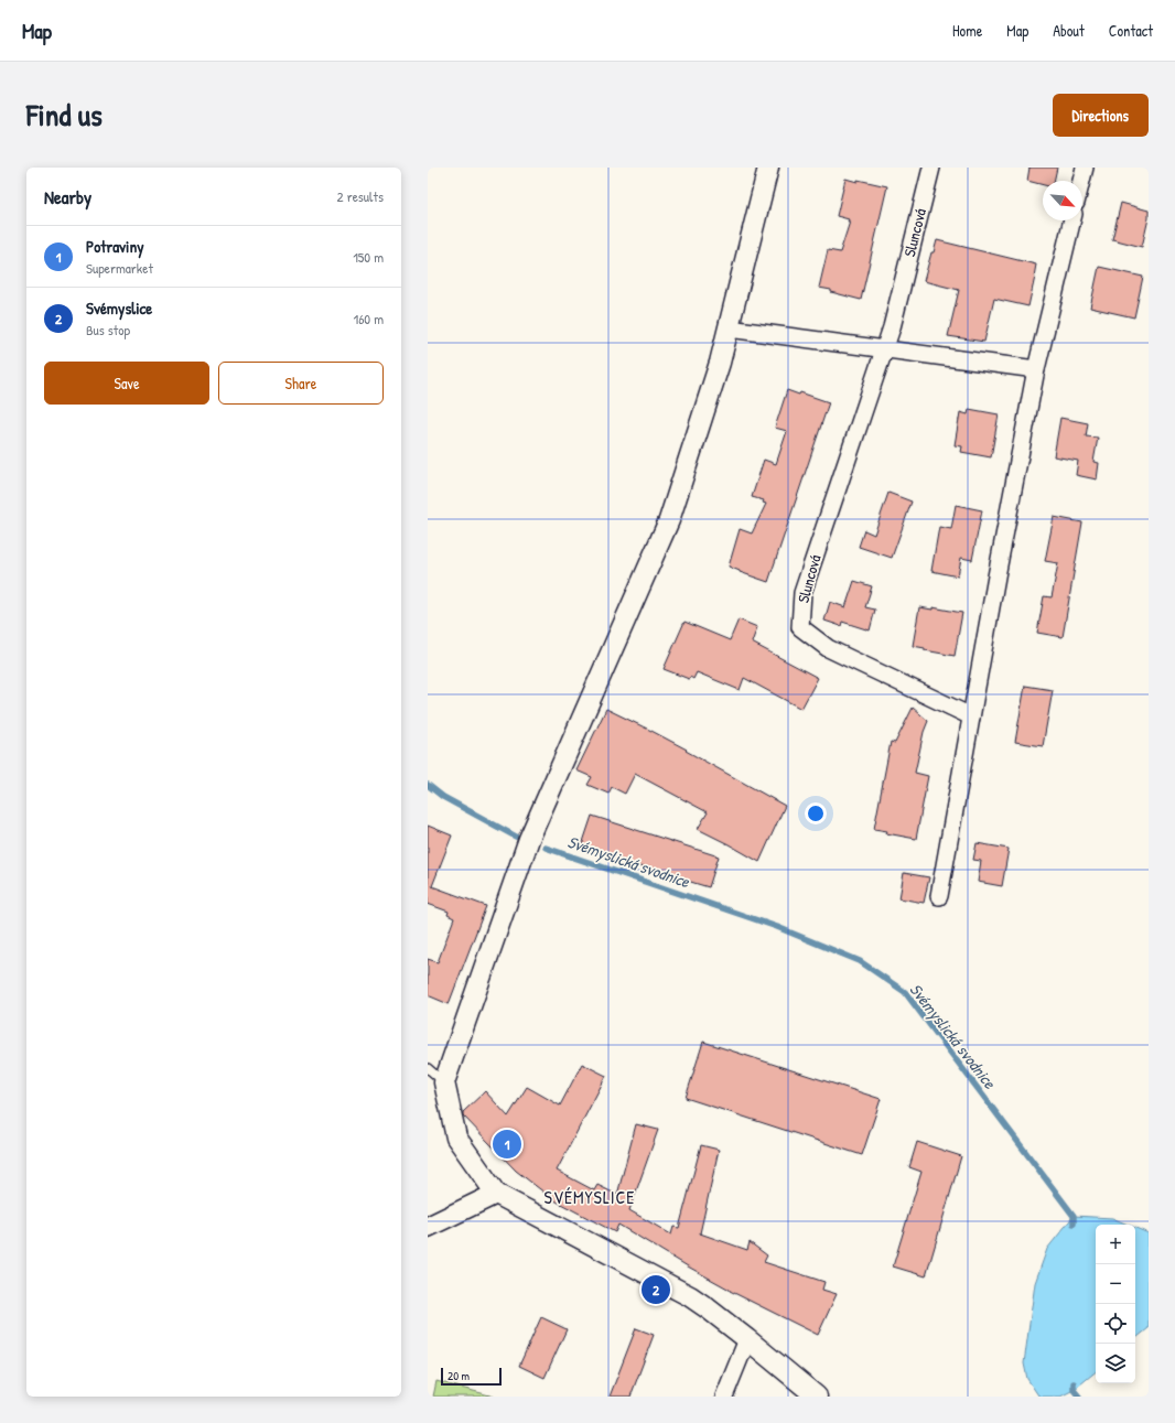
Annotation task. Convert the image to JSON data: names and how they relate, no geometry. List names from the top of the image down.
{
  "streets": {
    "street": ["Sluncová"]
  },
  "districts": ["SVÉMYSLICE"],
  "water": ["Svémyslická svodnice"],
  "scale_bar": "20 m",
  "north": "bottom right",
  "page": {
    "header": "Map",
    "nav": [
      "Home",
      "Map",
      "About",
      "Contact"
    ],
    "title": "Find us",
    "buttons": [
      "Directions",
      ["Save", "Share"]
    ],
    "heading": ["Nearby", "2 results"],
    "list": [
      {
        "mark": "1",
        "name": "Potraviny",
        "note": "Supermarket",
        "value": "150 m"
      },
      {
        "mark": "2",
        "name": "Svémyslice",
        "note": "Bus stop",
        "value": "160 m"
      }
    ],
    "pins": ["1", "2"],
    "map_buttons": ["+", "−"],
    "scale": "20 m"
  }
}
